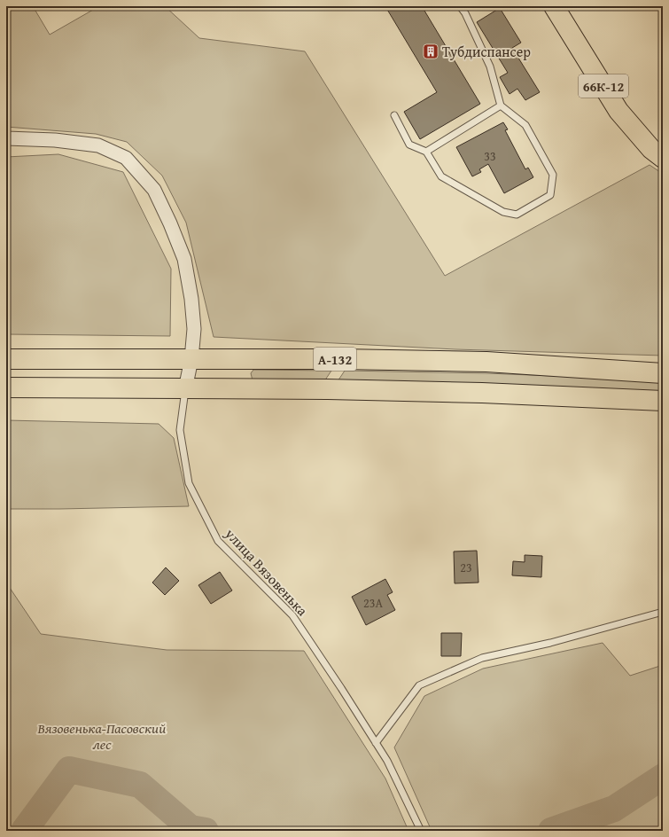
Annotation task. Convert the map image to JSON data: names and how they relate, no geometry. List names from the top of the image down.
{
  "streets": {
    "main road": ["66К-12", "А-132"],
    "lane": ["улица Вязовенька"]
  },
  "crossings": [
    ["А-132", "улица Вязовенька"]
  ],
  "parks": ["Вязовенька-Пасовский лес"],
  "places": {
    "building": ["Тубдиспансер"]
  },
  "house_numbers": ["33", "23", "23А"]
}
